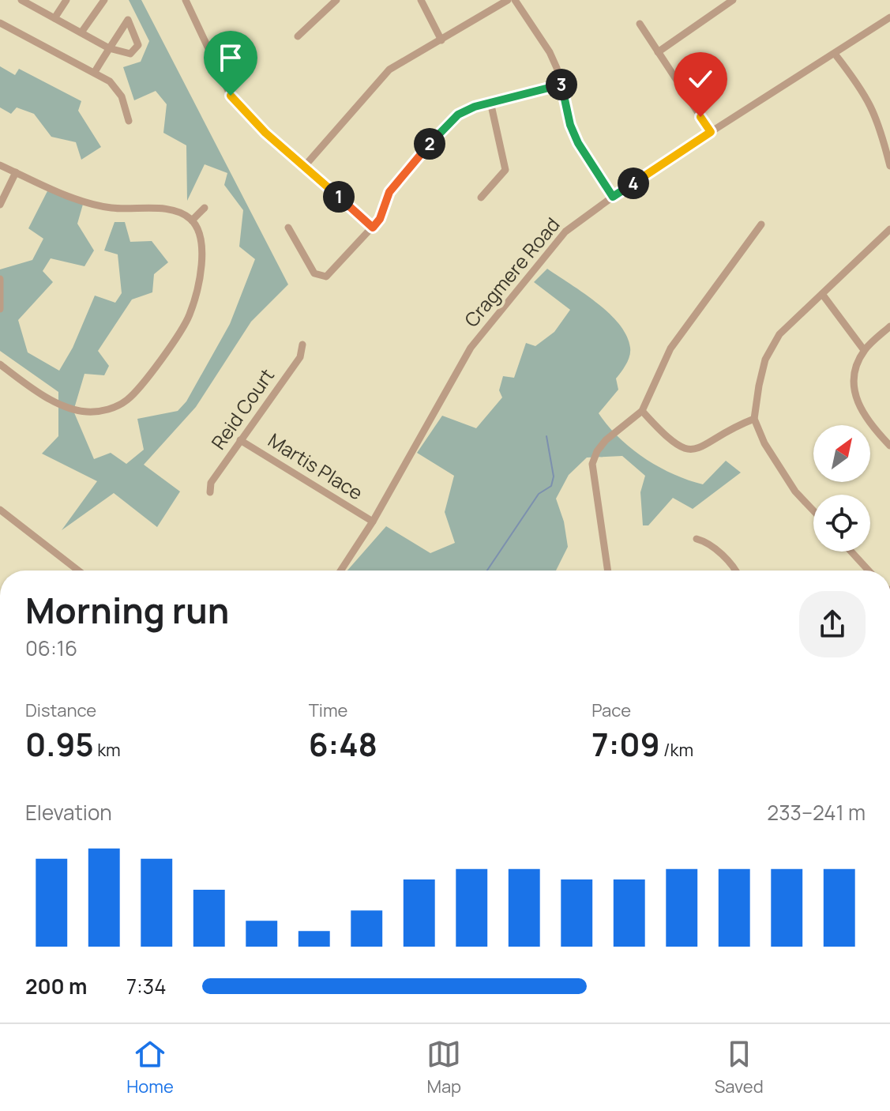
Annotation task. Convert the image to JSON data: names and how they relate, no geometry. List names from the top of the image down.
{
  "streets": {
    "street": ["Cragmere Road", "Reid Court", "Martis Place"]
  },
  "crossings": [
    ["Cragmere Road", "Martis Place"],
    ["Reid Court", "Martis Place"]
  ],
  "north": "top right",
  "page": {
    "pins": [
      "3",
      "2",
      "4",
      "1"
    ],
    "heading": ["Morning run", "06:16"],
    "stats": [
      ["Distance", "0.95 km"],
      ["Time", "6:48"],
      ["Pace", "7:09 /km"]
    ],
    "chart": ["Elevation", "233–241 m"],
    "list": [
      {
        "name": "200 m",
        "note": "7:34"
      }
    ],
    "tabs": ["Home", "Map", "Saved"]
  }
}
